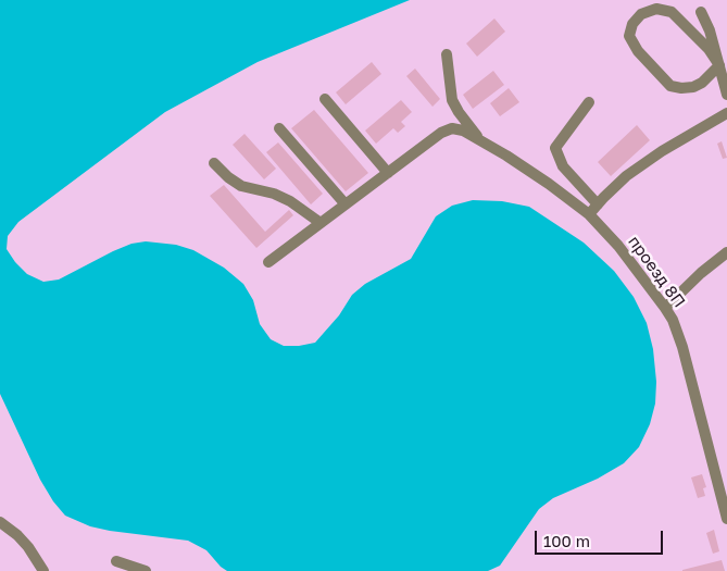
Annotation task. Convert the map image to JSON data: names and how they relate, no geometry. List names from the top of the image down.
{
  "streets": {
    "street": ["проезд 8П"]
  },
  "scale_bar": "100 m"
}
